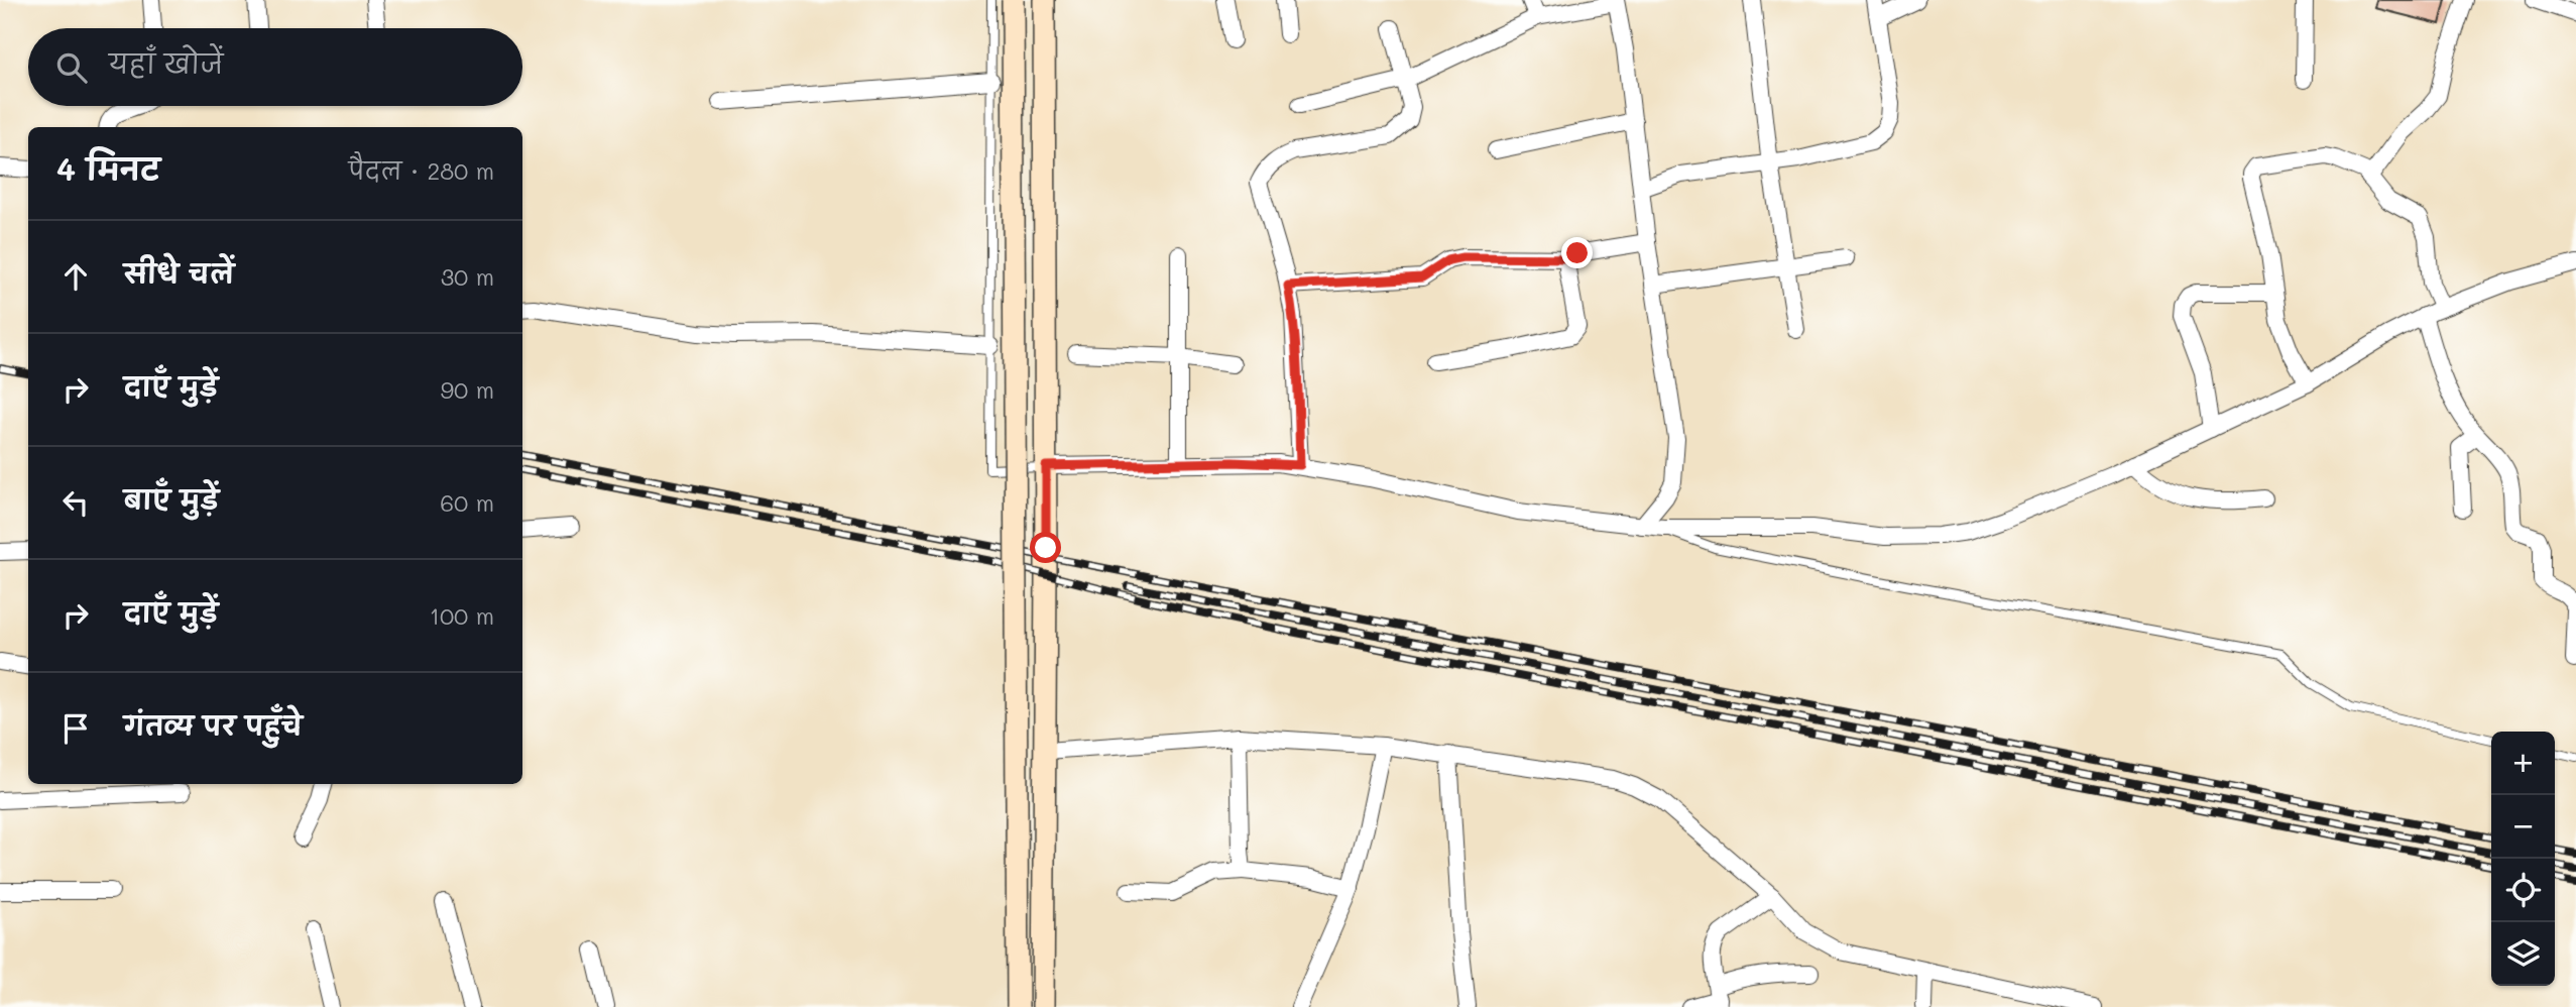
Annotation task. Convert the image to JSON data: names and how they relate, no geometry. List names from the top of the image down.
{
  "page": {
    "search": "यहाँ खोजें",
    "heading": ["4 मिनट", "पैदल · 280 m"],
    "list": [
      ["सीधे चलें", "30 m"],
      ["दाएँ मुड़ें", "90 m"],
      ["बाएँ मुड़ें", "60 m"],
      ["दाएँ मुड़ें", "100 m"],
      "गंतव्य पर पहुँचे"
    ],
    "map_buttons": ["+", "−"]
  }
}
